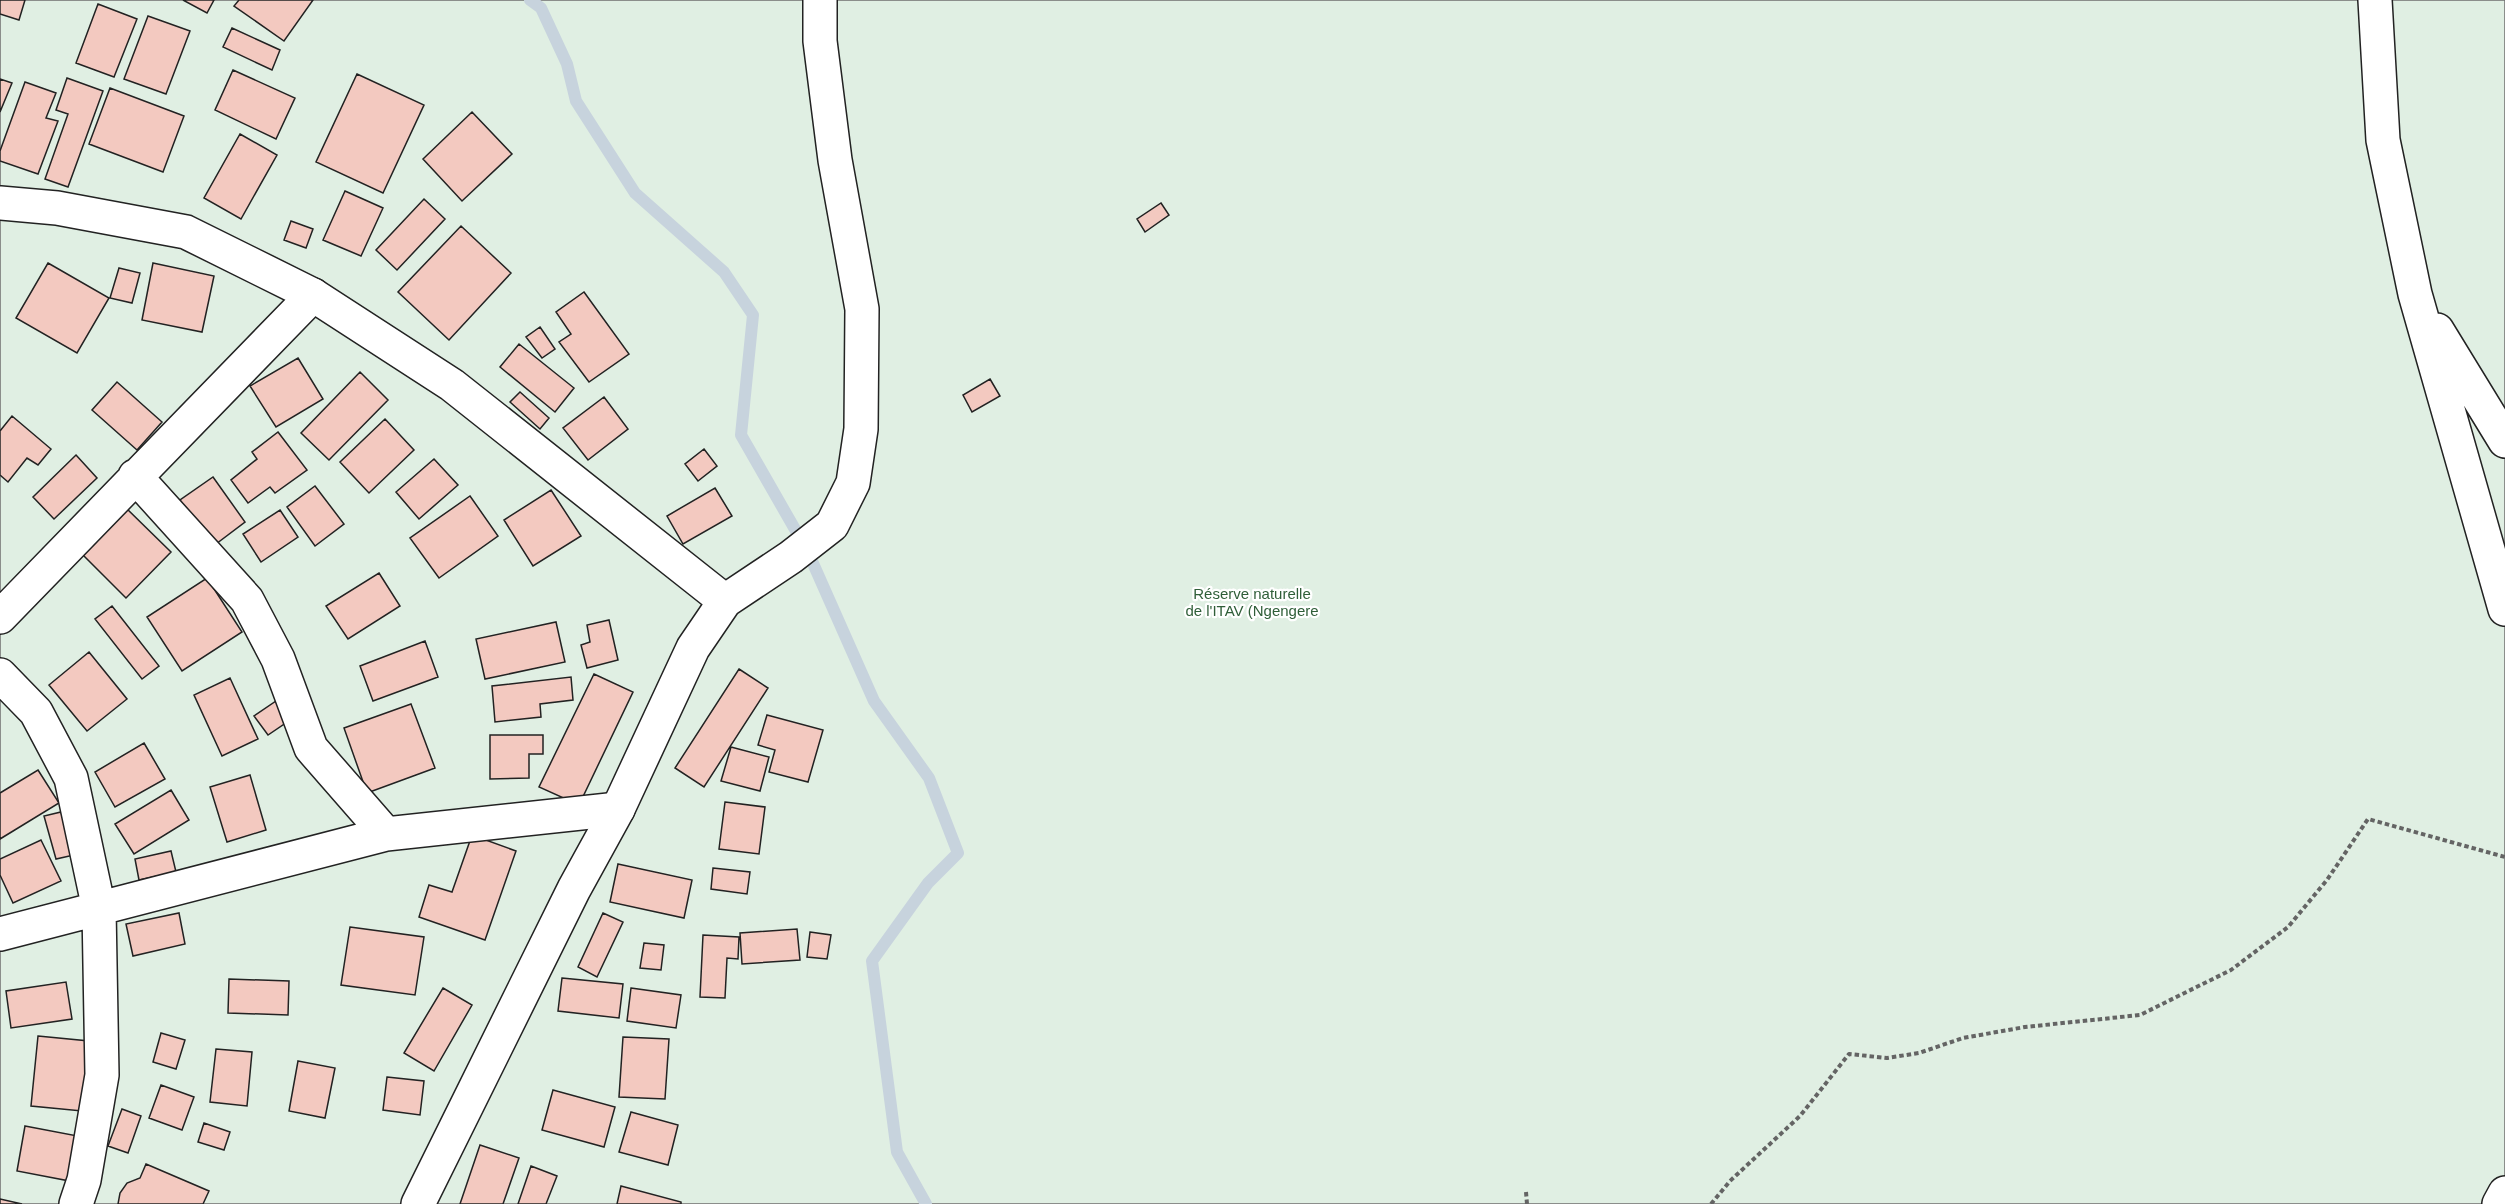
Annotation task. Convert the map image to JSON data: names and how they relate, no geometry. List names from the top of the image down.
{
  "parks": ["Réserve naturelle de l'ITAV (Ngengere"]
}
